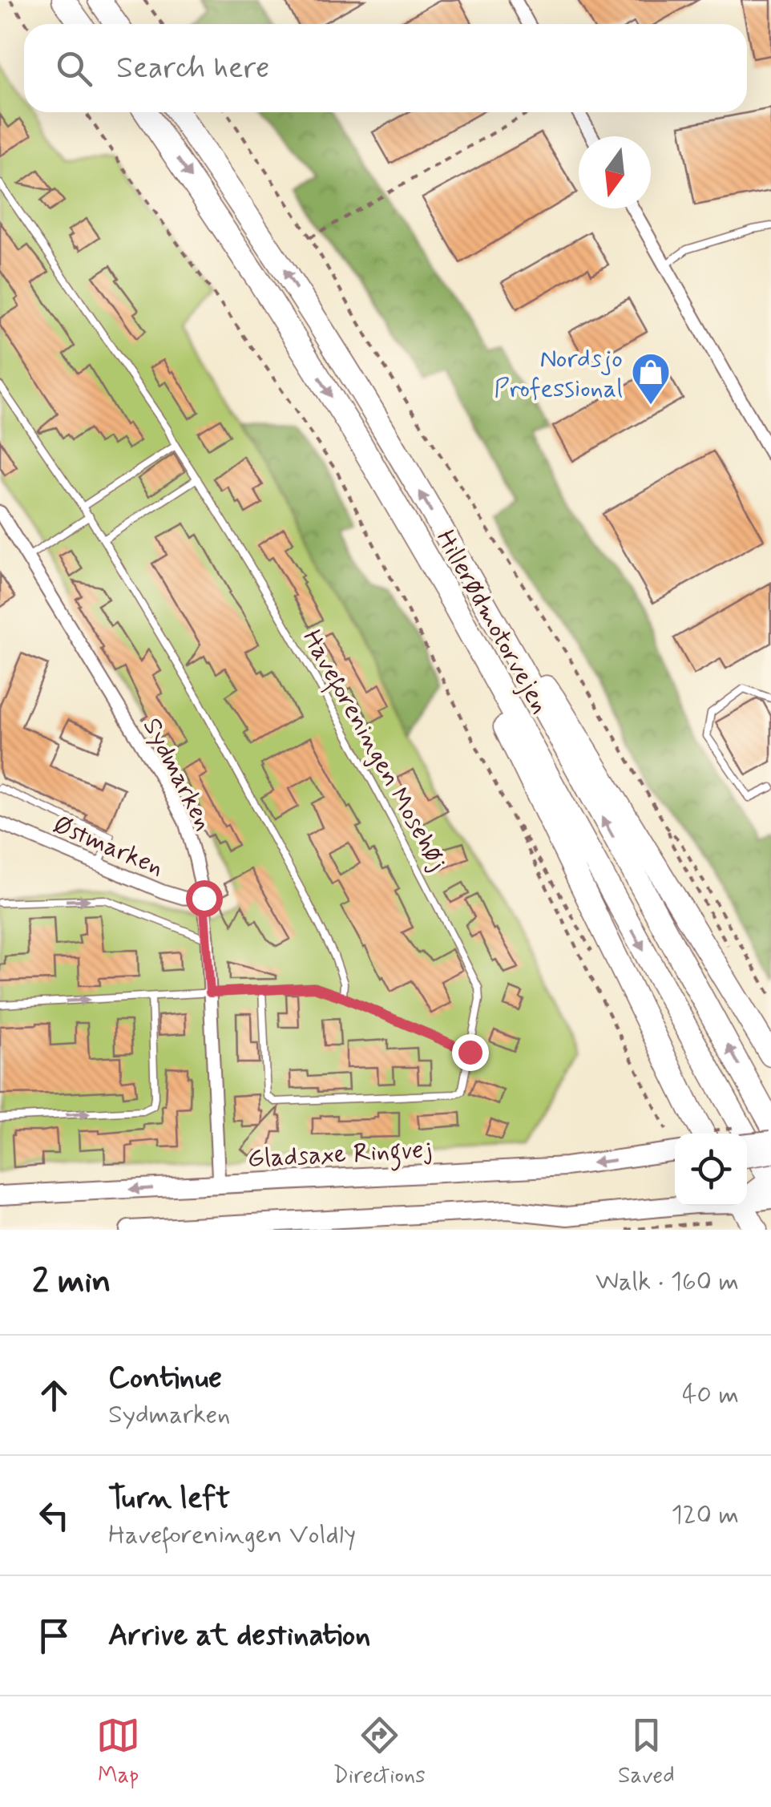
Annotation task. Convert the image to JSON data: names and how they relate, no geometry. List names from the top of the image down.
{
  "streets": {
    "highway": ["Hillerødmotorvejen"],
    "main road": ["Gladsaxe Ringvej"],
    "street": ["Sydmarken", "Østmarken"],
    "lane": ["Haveforeningen Mosehøj"]
  },
  "crossings": [
    ["Sydmarken", "Østmarken"],
    ["Sydmarken", "Gladsaxe Ringvej"]
  ],
  "places": {
    "shop": ["Nordsjo Professional"]
  },
  "north": "bottom",
  "page": {
    "search": "Search here",
    "heading": ["2 min", "Walk · 160 m"],
    "list": [
      ["Continue", "Sydmarken", "40 m"],
      ["Turn left", "Haveforeningen Voldly", "120 m"],
      "Arrive at destination"
    ],
    "nav": ["Map", "Directions", "Saved"]
  }
}
